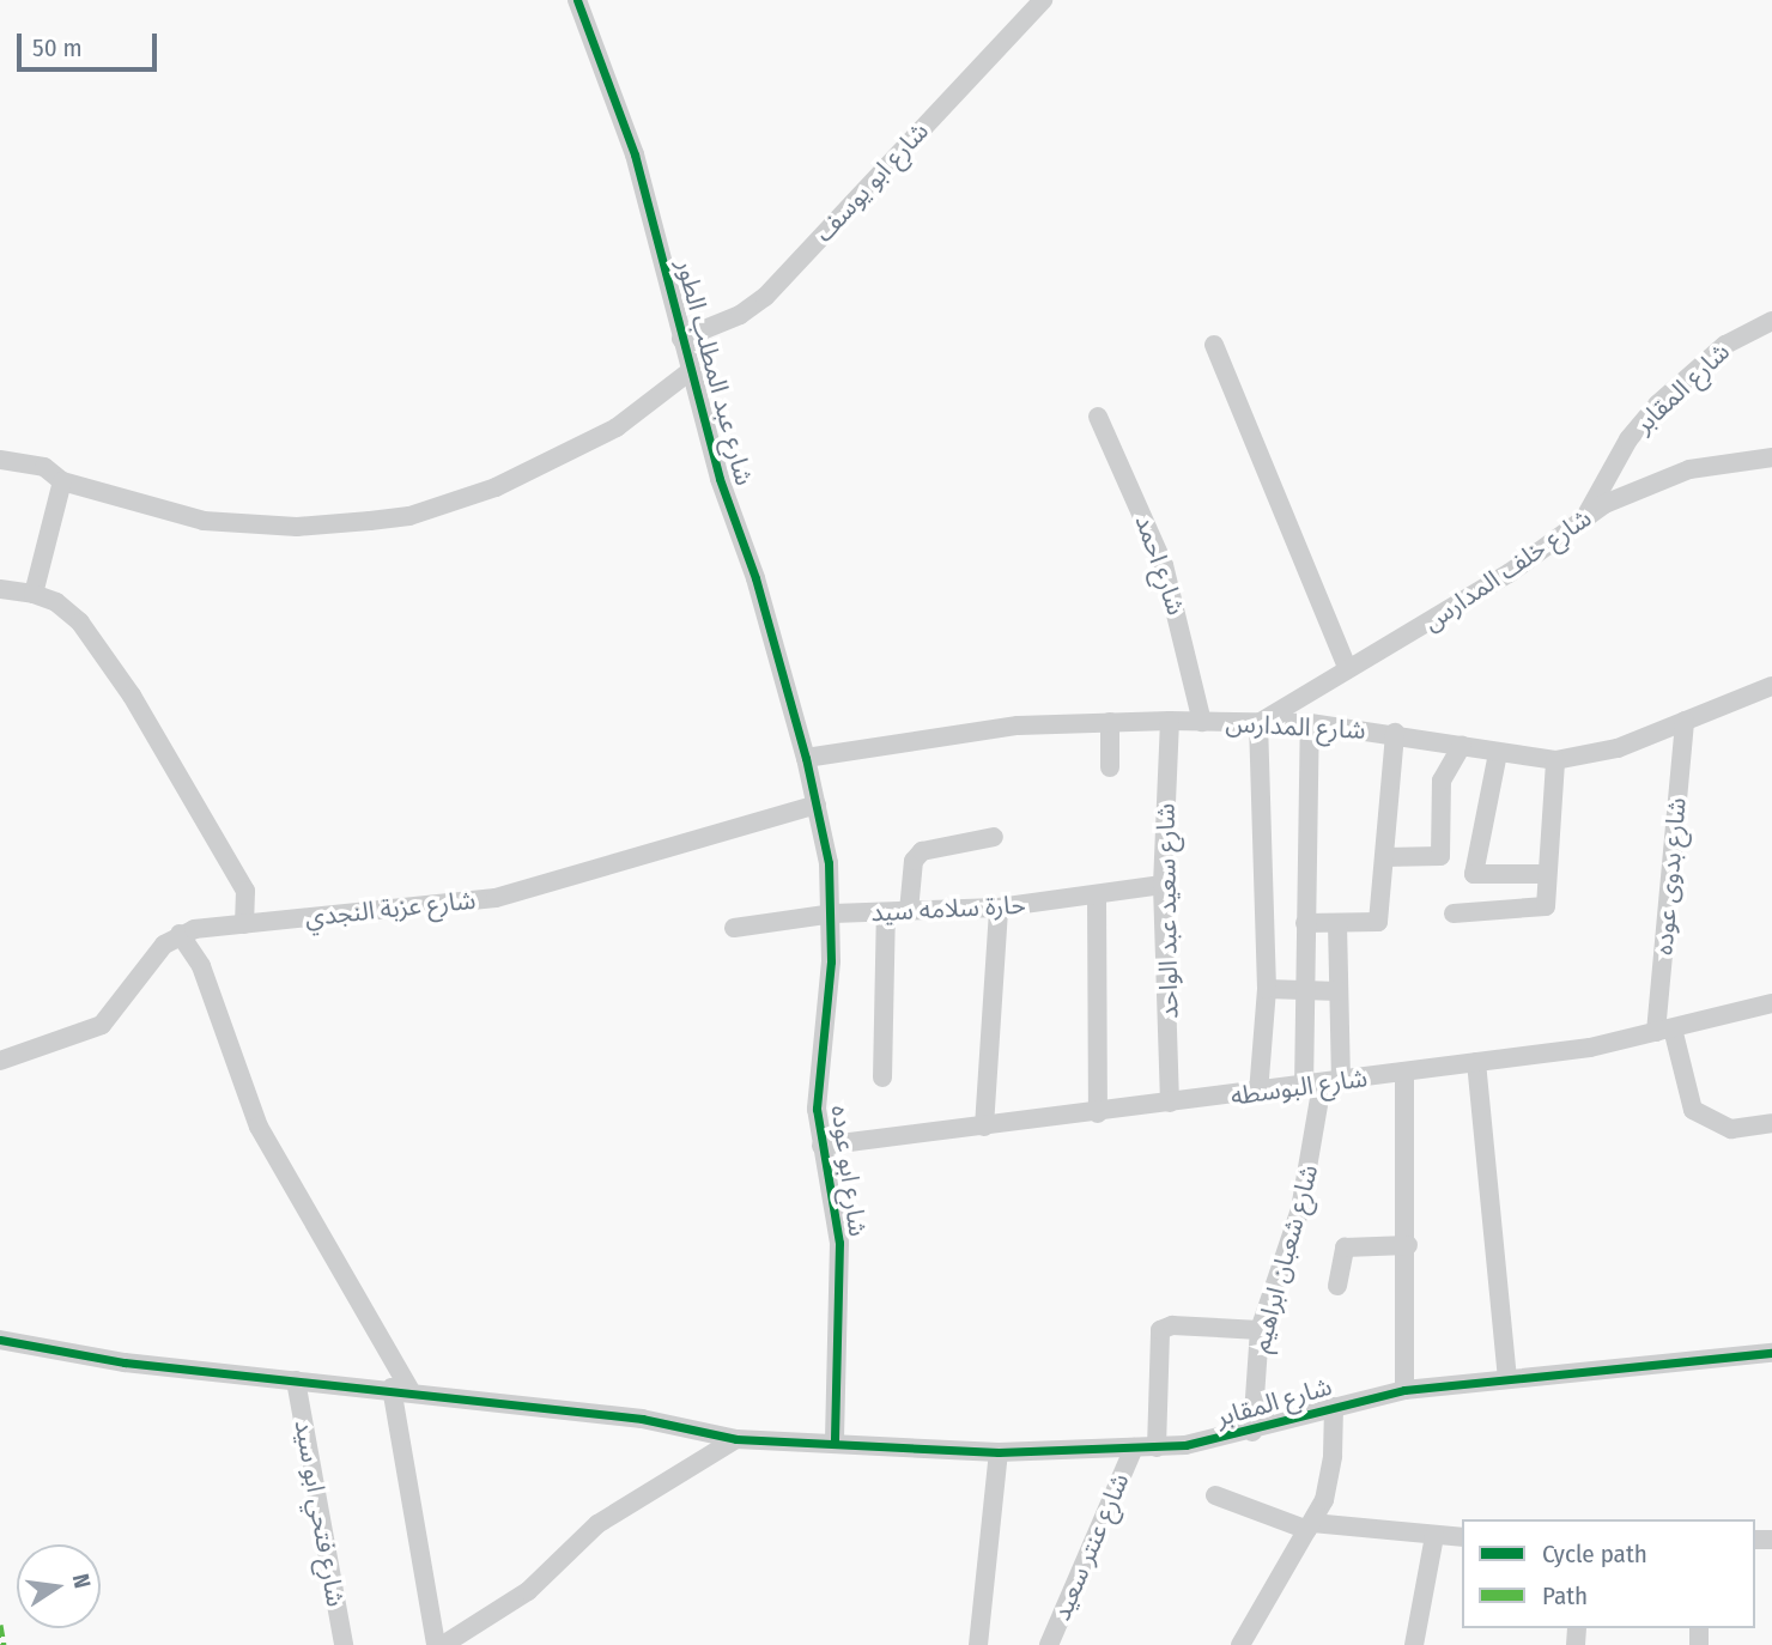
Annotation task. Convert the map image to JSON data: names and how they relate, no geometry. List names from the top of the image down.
{
  "streets": {
    "street": [
      "شارع ابو يوسف",
      "شارع عبد المطلب الطور",
      "شارع المقابر",
      "شارع احمد",
      "شارع خلف المدارس",
      "شارع المدارس",
      "شارع بدوى عوده",
      "شارع عزبة النجدي",
      "حارة سلامه سيد",
      "شارع سعيد عبد الواحد",
      "شارع البوسطه",
      "شارع ابو عوده",
      "شارع شعبان ابراهيم",
      "شارع فتحي ابو سيد",
      "شارع عنتر سعيد"
    ]
  },
  "crossings": [
    ["شارع ابو يوسف", "شارع عبد المطلب الطور"],
    ["شارع عبد المطلب الطور", "شارع المدارس"],
    ["شارع عبد المطلب الطور", "شارع ابو عوده"],
    ["شارع المقابر", "شارع خلف المدارس"],
    ["شارع المقابر", "شارع ابو عوده"],
    ["شارع المقابر", "شارع شعبان ابراهيم"],
    ["شارع المقابر", "شارع فتحي ابو سيد"],
    ["شارع المقابر", "شارع عنتر سعيد"],
    ["شارع احمد", "شارع المدارس"],
    ["شارع خلف المدارس", "شارع المدارس"],
    ["شارع المدارس", "شارع بدوى عوده"],
    ["شارع المدارس", "شارع سعيد عبد الواحد"],
    ["شارع المدارس", "شارع ابو عوده"],
    ["شارع بدوى عوده", "شارع البوسطه"],
    ["شارع عزبة النجدي", "شارع ابو عوده"],
    ["حارة سلامه سيد", "شارع سعيد عبد الواحد"],
    ["حارة سلامه سيد", "شارع ابو عوده"],
    ["شارع سعيد عبد الواحد", "شارع البوسطه"],
    ["شارع البوسطه", "شارع ابو عوده"],
    ["شارع البوسطه", "شارع شعبان ابراهيم"]
  ],
  "legend": ["Cycle path", "Path"],
  "scale_bar": "50 m",
  "north": "right"
}
